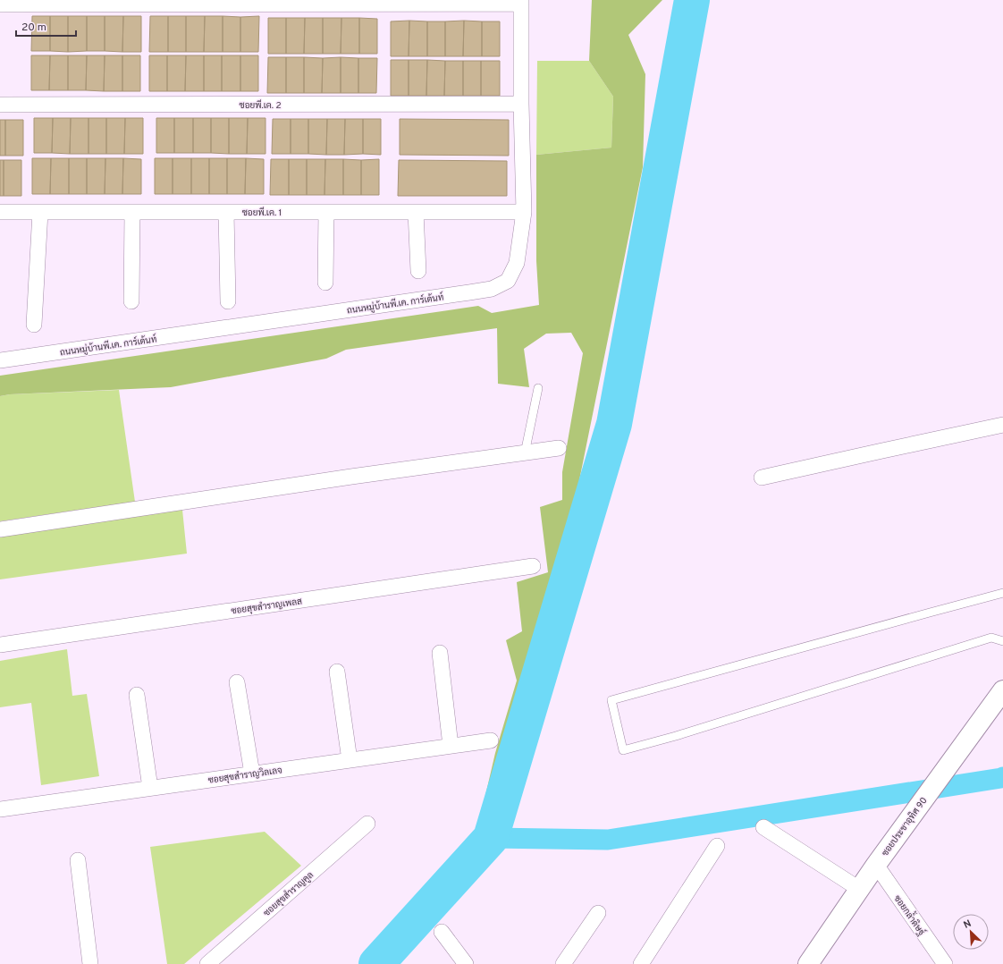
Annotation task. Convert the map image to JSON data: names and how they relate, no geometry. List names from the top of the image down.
{
  "streets": {
    "street": [
      "ซอยพี.เค. 2",
      "ซอยพี.เค. 1",
      "ถนนหมู่บ้านพี.เค. การ์เด้นท์",
      "ซอยสุขสำราญเพลส",
      "ซอยสุขสำราญวิลเลจ",
      "ซอยประชาอุทิศ 90",
      "ซอยสุขสำราญคูล",
      "ซอยกล้ำดิษฐ์"
    ]
  },
  "crossings": [
    ["ซอยพี.เค. 2", "ถนนหมู่บ้านพี.เค. การ์เด้นท์"],
    ["ซอยพี.เค. 1", "ถนนหมู่บ้านพี.เค. การ์เด้นท์"],
    ["ซอยประชาอุทิศ 90", "ซอยกล้ำดิษฐ์"]
  ],
  "scale_bar": "20 m",
  "north": "top left"
}
